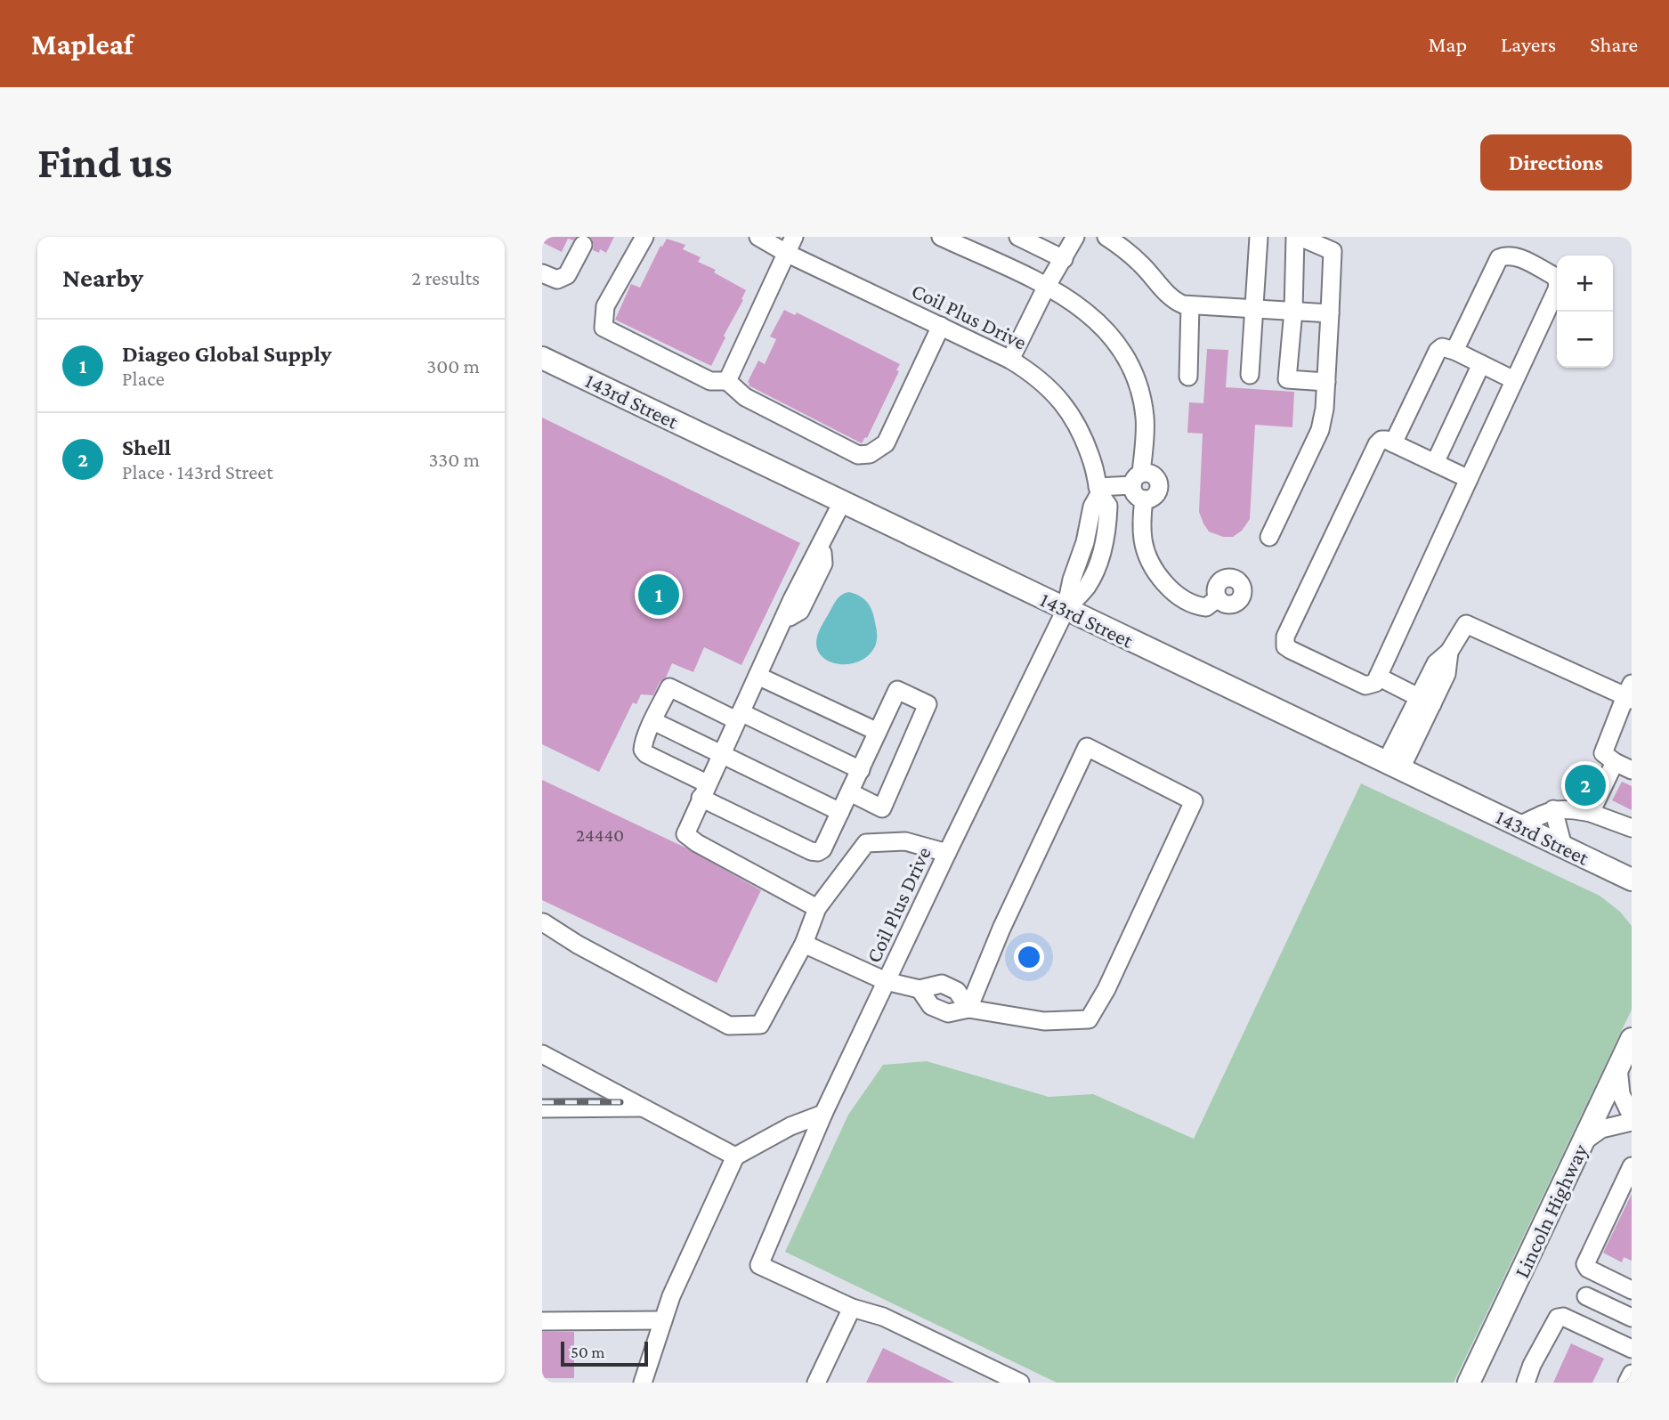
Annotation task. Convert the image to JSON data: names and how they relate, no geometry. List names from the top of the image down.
{
  "streets": {
    "main road": ["143rd Street", "Lincoln Highway"],
    "street": ["Coil Plus Drive"]
  },
  "crossings": [
    ["Coil Plus Drive", "143rd Street"]
  ],
  "house_numbers": ["24440"],
  "scale_bar": "50 m",
  "page": {
    "header": "Mapleaf",
    "nav": ["Map", "Layers", "Share"],
    "buttons": "Directions",
    "title": "Find us",
    "heading": ["Nearby", "2 results"],
    "map_buttons": ["+", "−"],
    "list": [
      {
        "mark": "1",
        "name": "Diageo Global Supply",
        "note": "Place",
        "value": "300 m"
      },
      {
        "mark": "2",
        "name": "Shell",
        "note": "Place · 143rd Street",
        "value": "330 m"
      }
    ],
    "pins": ["1", "2"],
    "scale": "50 m"
  }
}
